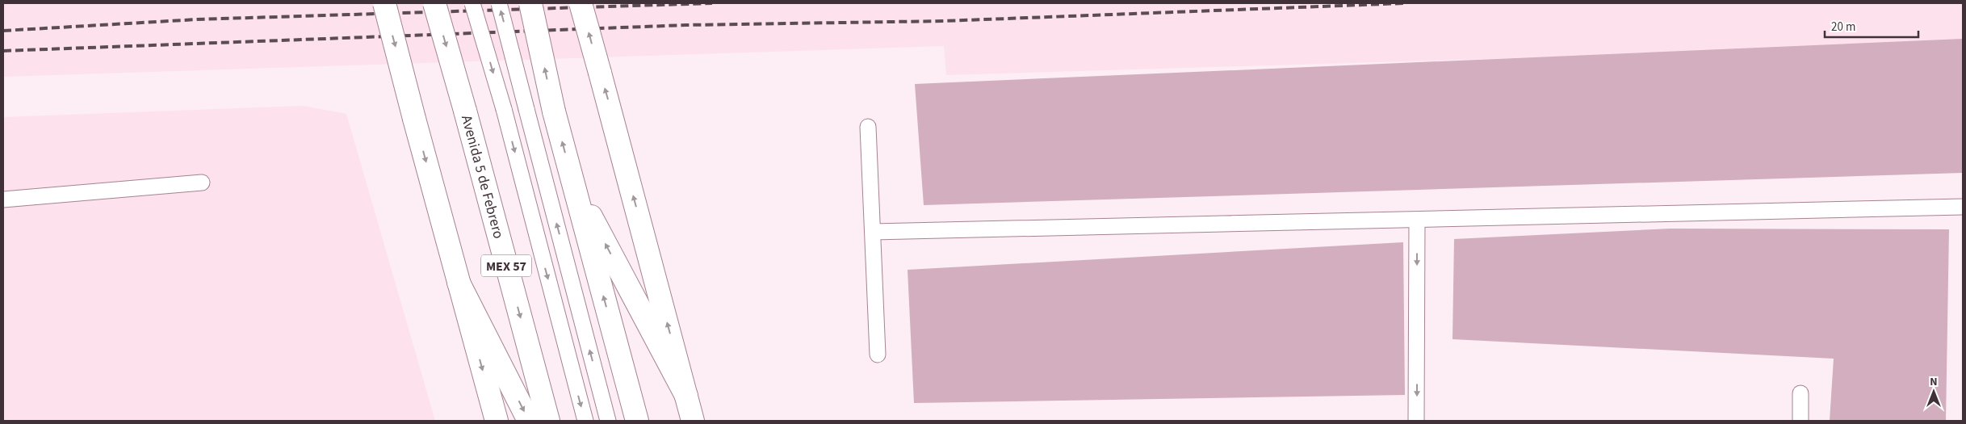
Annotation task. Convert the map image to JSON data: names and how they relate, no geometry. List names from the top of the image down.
{
  "streets": {
    "main road": ["Avenida 5 de Febrero", "MEX 57"]
  },
  "scale_bar": "20 m",
  "north": "top"
}
